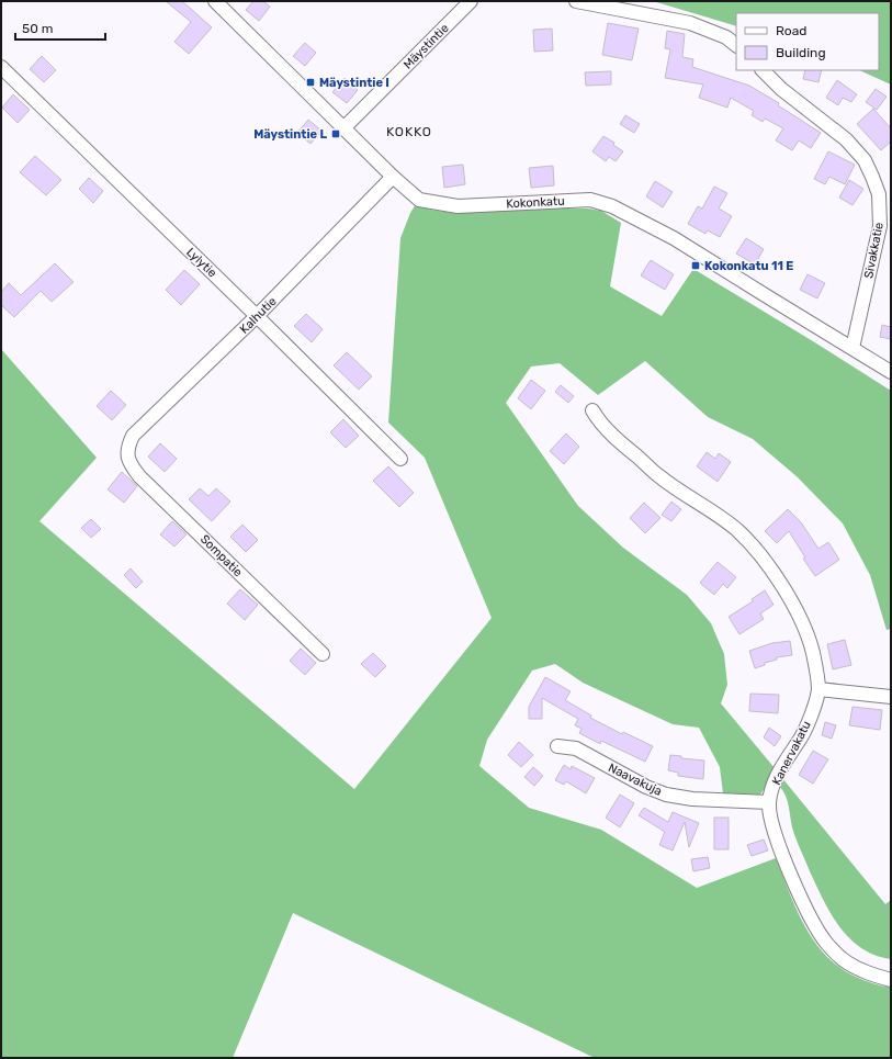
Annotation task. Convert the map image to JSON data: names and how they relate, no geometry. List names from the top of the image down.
{
  "streets": {
    "street": [
      "Mäystintie",
      "Kokonkatu",
      "Sivakkatie",
      "Lylytie",
      "Kalhutie",
      "Sompatie",
      "Kanervakatu",
      "Naavakuja"
    ]
  },
  "crossings": [
    ["Mäystintie", "Kokonkatu"],
    ["Kokonkatu", "Sivakkatie"],
    ["Kokonkatu", "Kalhutie"],
    ["Lylytie", "Kalhutie"],
    ["Kalhutie", "Sompatie"],
    ["Kanervakatu", "Naavakuja"]
  ],
  "districts": ["KOKKO"],
  "places": {
    "transit": ["Mäystintie I", "Mäystintie L", "Kokonkatu 11 E"]
  },
  "legend": ["Road", "Building"],
  "scale_bar": "50 m"
}
